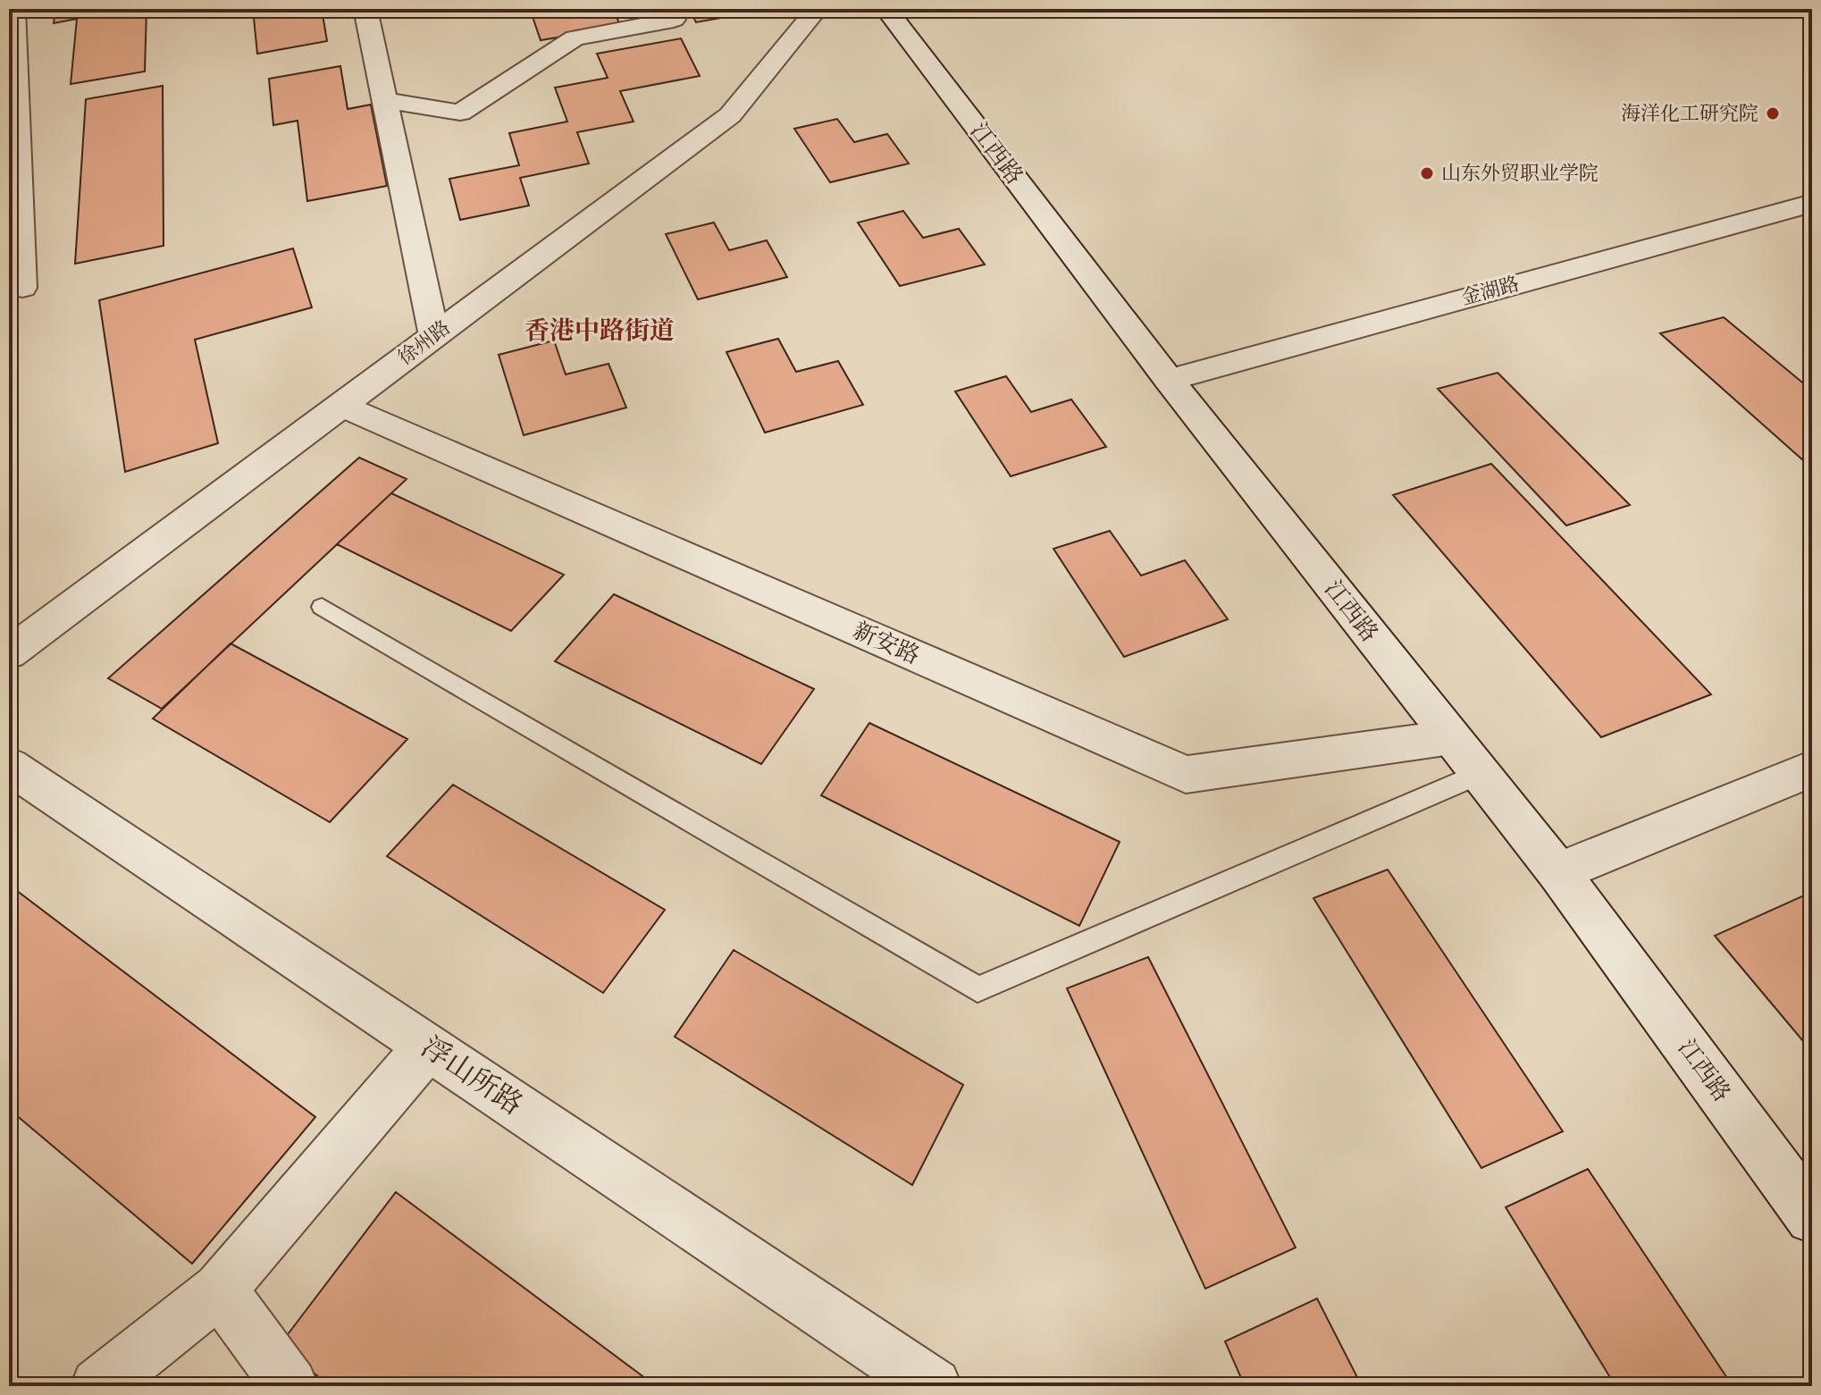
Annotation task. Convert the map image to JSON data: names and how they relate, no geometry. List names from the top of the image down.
{
  "streets": {
    "street": [
      "江西路",
      "金湖路",
      "徐州路",
      "新安路",
      "浮山所路"
    ]
  },
  "crossings": [
    ["江西路", "金湖路"],
    ["江西路", "新安路"],
    ["徐州路", "新安路"]
  ],
  "districts": ["香港中路街道"],
  "places": ["海洋化工研究院", "山东外贸职业学院"]
}
